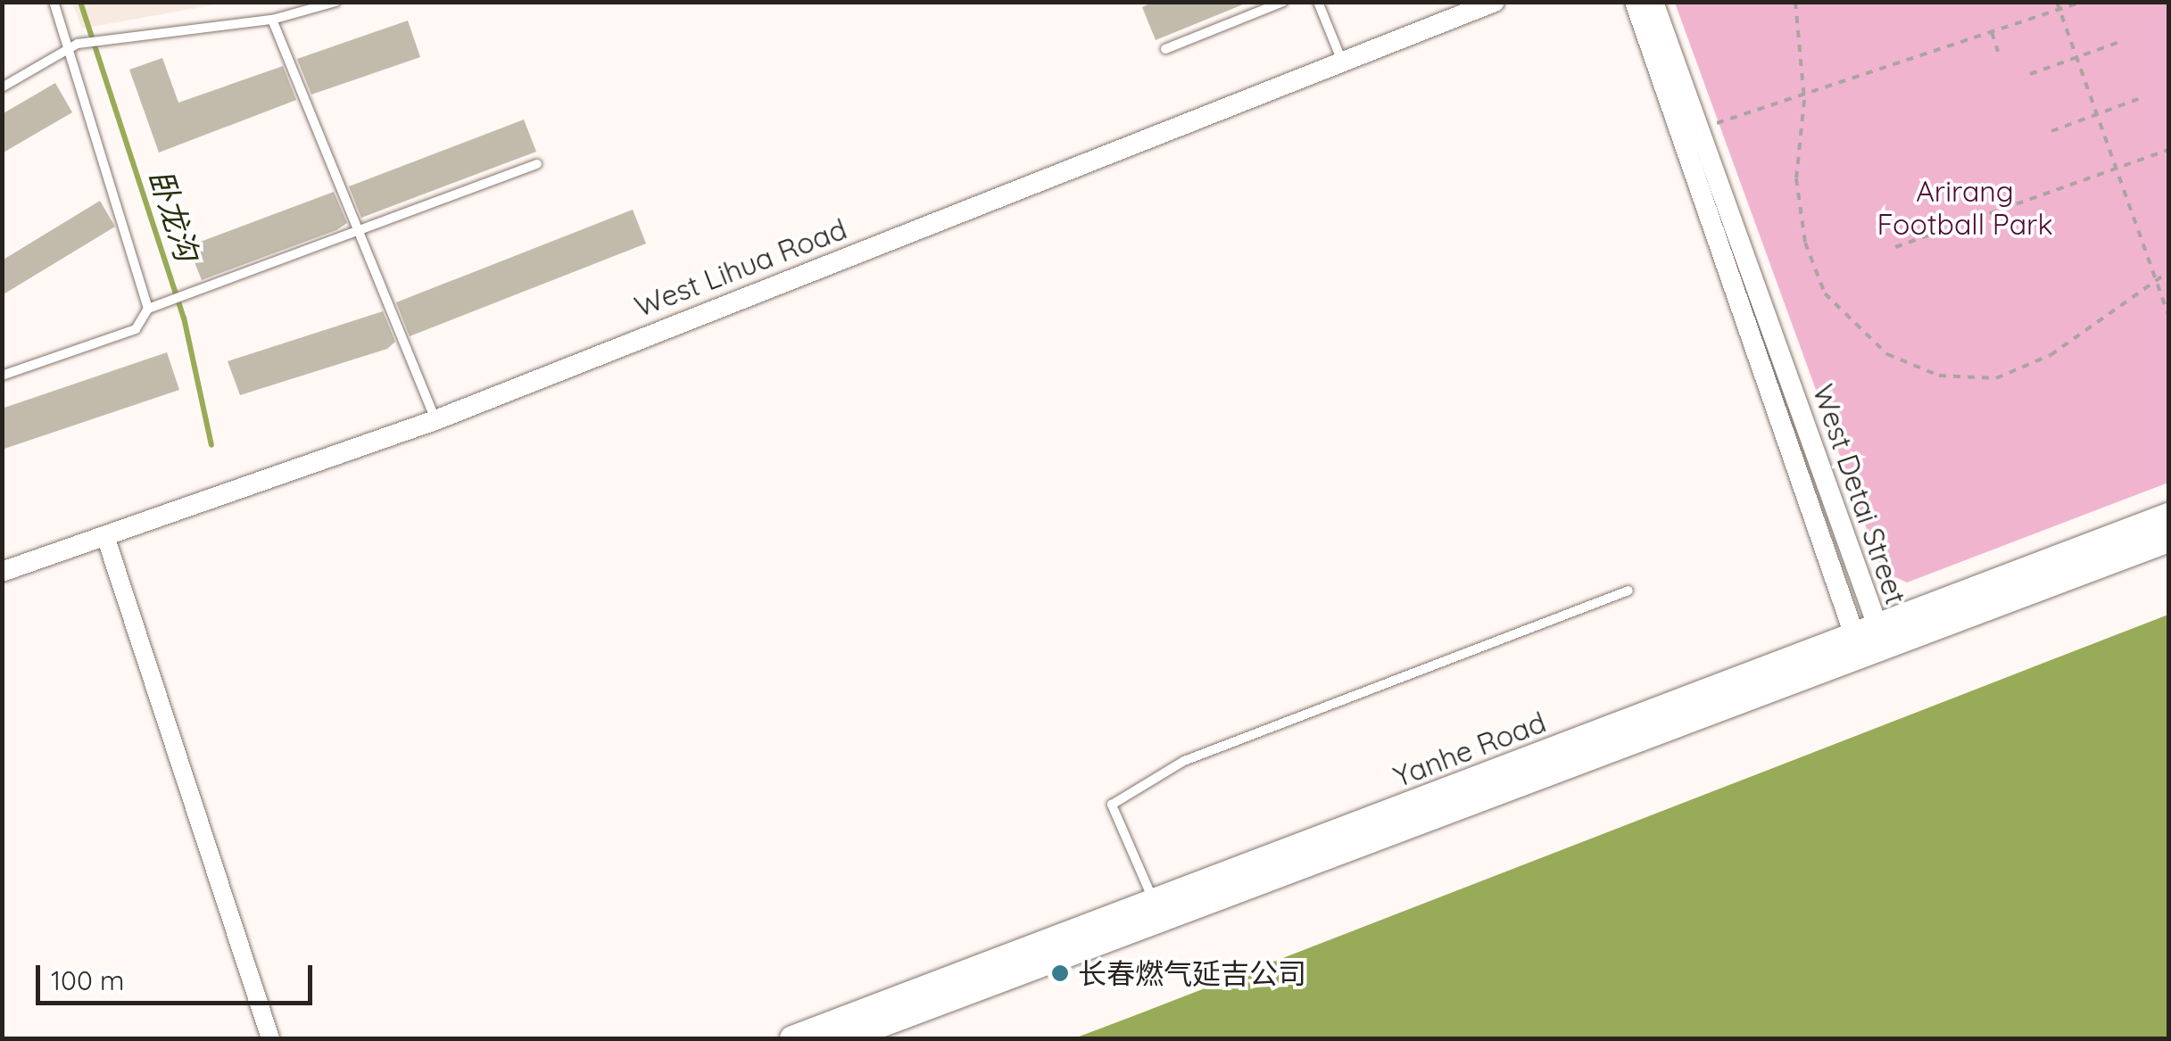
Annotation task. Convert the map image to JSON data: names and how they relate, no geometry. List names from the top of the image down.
{
  "streets": {
    "main road": ["Yanhe Road"],
    "street": ["West Lihua Road", "West Detai Street"]
  },
  "crossings": [
    ["West Detai Street", "Yanhe Road"]
  ],
  "water": ["卧龙沟"],
  "parks": ["Arirang Football Park"],
  "places": ["长春燃气延吉公司"],
  "scale_bar": "100 m"
}
